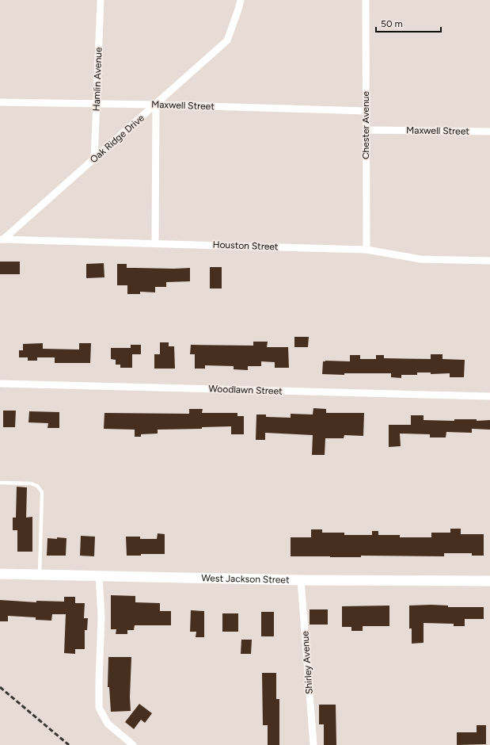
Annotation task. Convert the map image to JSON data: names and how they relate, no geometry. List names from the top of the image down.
{
  "streets": {
    "street": [
      "Hamlin Avenue",
      "Maxwell Street",
      "Chester Avenue",
      "Oak Ridge Drive",
      "Houston Street",
      "Woodlawn Street",
      "West Jackson Street",
      "Shirley Avenue"
    ]
  },
  "crossings": [
    ["Hamlin Avenue", "Maxwell Street"],
    ["Hamlin Avenue", "Oak Ridge Drive"],
    ["Maxwell Street", "Chester Avenue"],
    ["Maxwell Street", "Oak Ridge Drive"],
    ["Chester Avenue", "Houston Street"],
    ["Oak Ridge Drive", "Houston Street"],
    ["West Jackson Street", "Shirley Avenue"]
  ],
  "scale_bar": "50 m"
}
